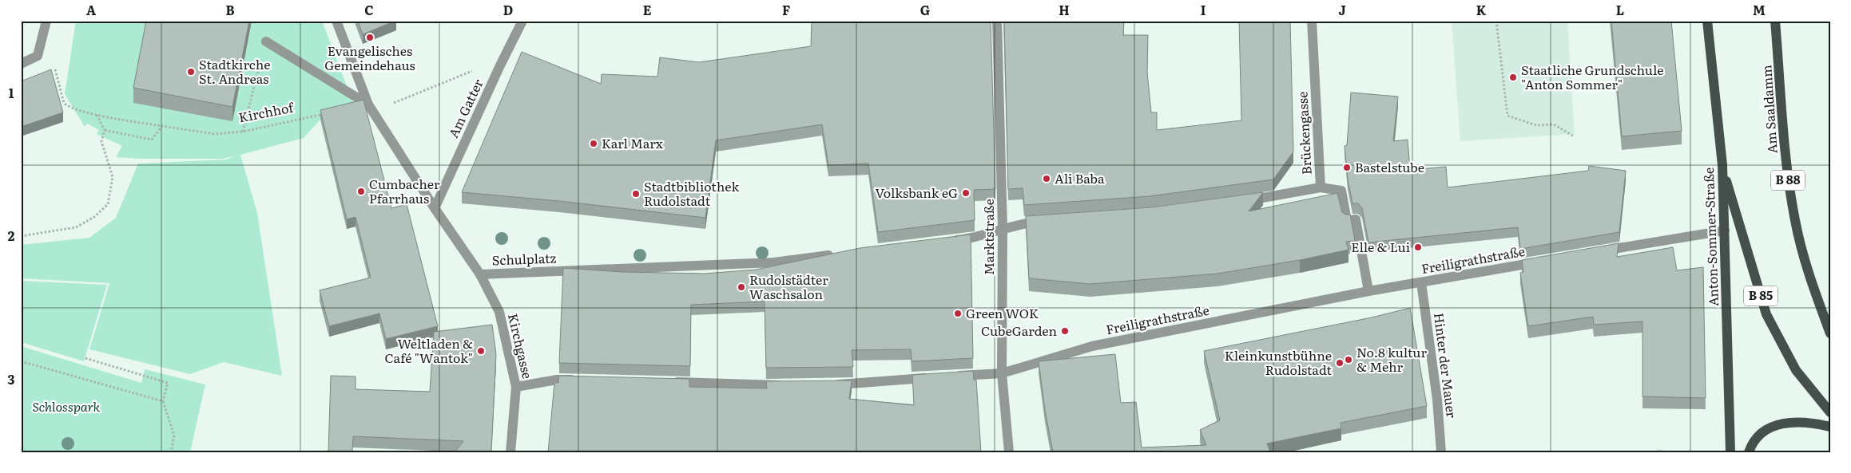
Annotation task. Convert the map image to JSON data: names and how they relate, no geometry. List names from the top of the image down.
{
  "streets": {
    "main road": [
      "Am Saaldamm",
      "B 88",
      "Anton-Sommer-Straße",
      "B 85"
    ],
    "street": [
      "Am Gatter",
      "Brückengasse",
      "Marktstraße",
      "Schulplatz",
      "Freiligrathstraße",
      "Kirchgasse",
      "Hinter der Mauer"
    ],
    "path": ["Kirchhof"]
  },
  "crossings": [
    ["Am Gatter", "Schulplatz"],
    ["Marktstraße", "Freiligrathstraße"],
    ["Anton-Sommer-Straße", "B 85"],
    ["Schulplatz", "Kirchgasse"],
    ["Freiligrathstraße", "Hinter der Mauer"]
  ],
  "parks": ["Schlosspark"],
  "places": [
    "Evangelisches Gemeindehaus",
    "Stadtkirche St. Andreas",
    "Staatliche Grundschule \"Anton Sommer\"",
    "Karl Marx",
    "Bastelstube",
    "Ali Baba",
    "Cumbacher Pfarrhaus",
    "Volksbank eG",
    "Stadtbibliothek Rudolstadt",
    "Elle & Lui",
    "Rudolstädter Waschsalon",
    "Green WOK",
    "CubeGarden",
    "Weltladen & Café \"Wantok\"",
    "No.8 kultur & Mehr",
    "Kleinkunstbühne Rudolstadt"
  ],
  "grid": {
    "columns": [
      "A",
      "B",
      "C",
      "D",
      "E",
      "F",
      "G",
      "H",
      "I",
      "J",
      "K",
      "L",
      "M"
    ],
    "rows": ["1", "2", "3"]
  }
}
